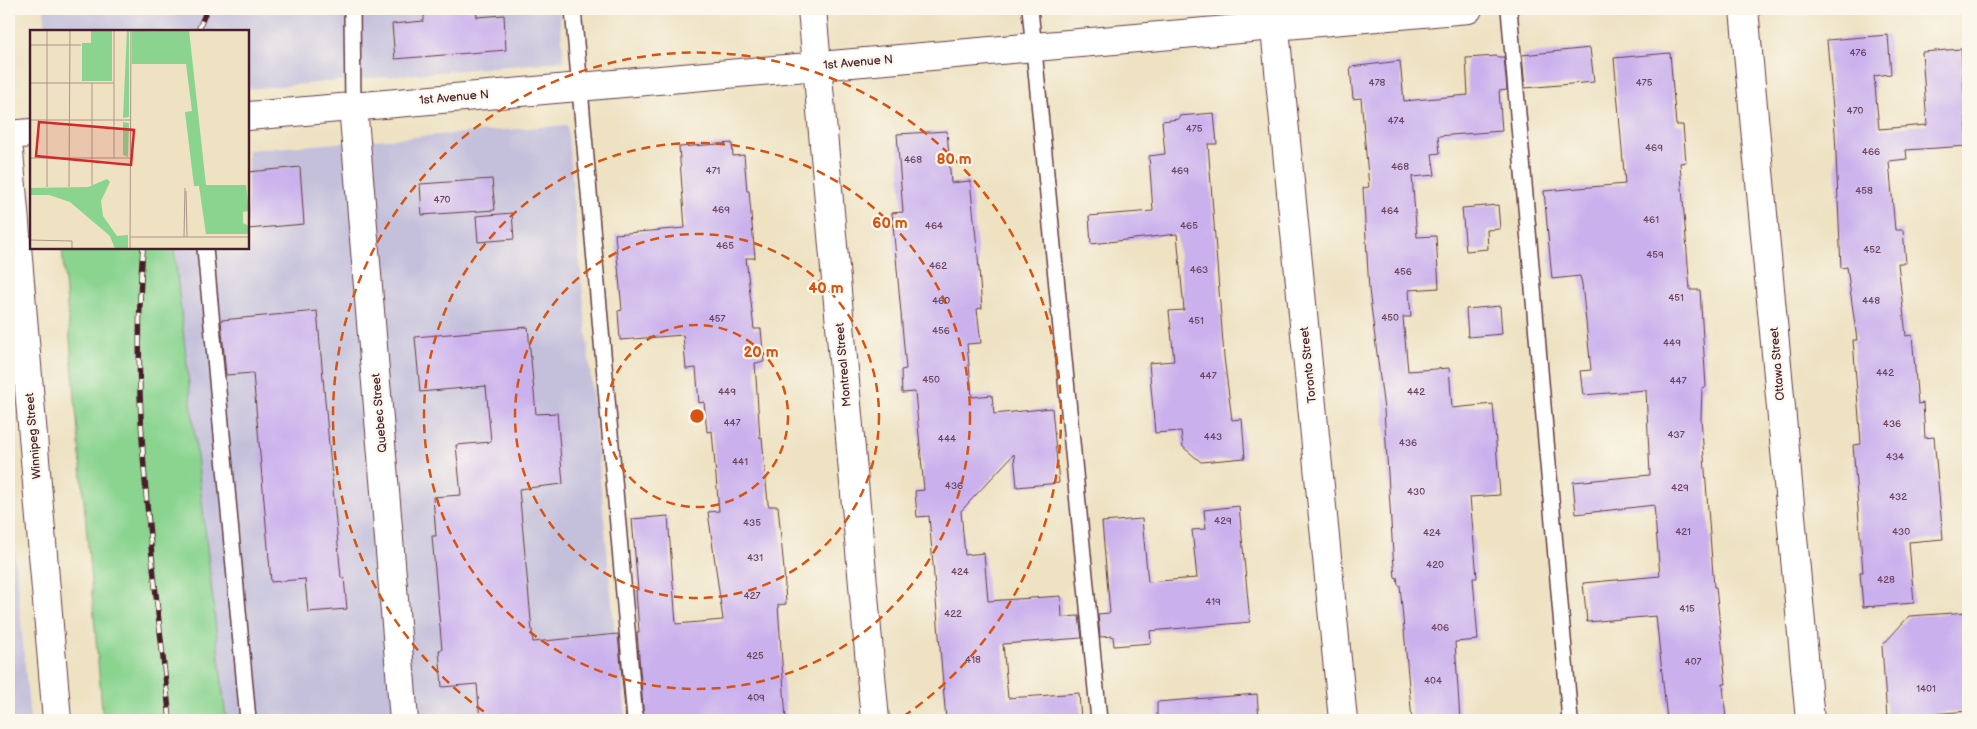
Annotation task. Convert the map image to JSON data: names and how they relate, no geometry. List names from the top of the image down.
{
  "streets": {
    "street": [
      "1st Avenue N",
      "Ottawa Street",
      "Montreal Street",
      "Toronto Street",
      "Quebec Street",
      "Winnipeg Street"
    ]
  },
  "crossings": [
    ["1st Avenue N", "Montreal Street"],
    ["1st Avenue N", "Toronto Street"],
    ["1st Avenue N", "Quebec Street"]
  ],
  "house_numbers": [
    "476",
    "478",
    "475",
    "470",
    "474",
    "475",
    "469",
    "466",
    "468",
    "468",
    "471",
    "469",
    "458",
    "470",
    "469",
    "464",
    "461",
    "464",
    "465",
    "465",
    "452",
    "459",
    "462",
    "463",
    "456",
    "451",
    "460",
    "448",
    "450",
    "457",
    "451",
    "456",
    "449",
    "442",
    "447",
    "450",
    "447",
    "449",
    "442",
    "447",
    "436",
    "437",
    "443",
    "444",
    "436",
    "434",
    "441",
    "436",
    "429",
    "430",
    "432",
    "429",
    "435",
    "421",
    "430",
    "424",
    "431",
    "420",
    "424",
    "428",
    "427",
    "419",
    "415",
    "422",
    "406",
    "425",
    "418",
    "407",
    "404",
    "1401",
    "409"
  ],
  "rings": [
    "80 m",
    "60 m",
    "40 m",
    "20 m"
  ]
}
